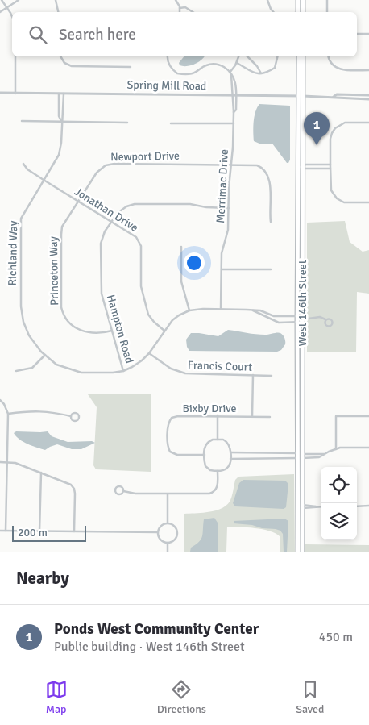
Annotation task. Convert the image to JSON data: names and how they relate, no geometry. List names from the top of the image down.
{
  "streets": {
    "main road": ["West 146th Street"],
    "street": [
      "Spring Mill Road",
      "Newport Drive",
      "Merrimac Drive",
      "Jonathan Drive",
      "Richland Way",
      "Princeton Way",
      "Hampton Road",
      "Francis Court",
      "Bixby Drive"
    ]
  },
  "crossings": [
    ["Spring Mill Road", "Merrimac Drive"],
    ["Spring Mill Road", "Richland Way"],
    ["Spring Mill Road", "West 146th Street"],
    ["Newport Drive", "Merrimac Drive"],
    ["Newport Drive", "Jonathan Drive"],
    ["Newport Drive", "Princeton Way"],
    ["Merrimac Drive", "Hampton Road"],
    ["Jonathan Drive", "Richland Way"],
    ["Jonathan Drive", "Princeton Way"],
    ["Jonathan Drive", "Hampton Road"],
    ["Richland Way", "Hampton Road"],
    ["Princeton Way", "Hampton Road"]
  ],
  "scale_bar": "200 m",
  "page": {
    "search": "Search here",
    "pins": "1",
    "scale": "200 m",
    "heading": "Nearby",
    "list": [
      {
        "mark": "1",
        "name": "Ponds West Community Center",
        "note": "Public building · West 146th Street",
        "value": "450 m"
      }
    ],
    "nav": ["Map", "Directions", "Saved"]
  }
}
